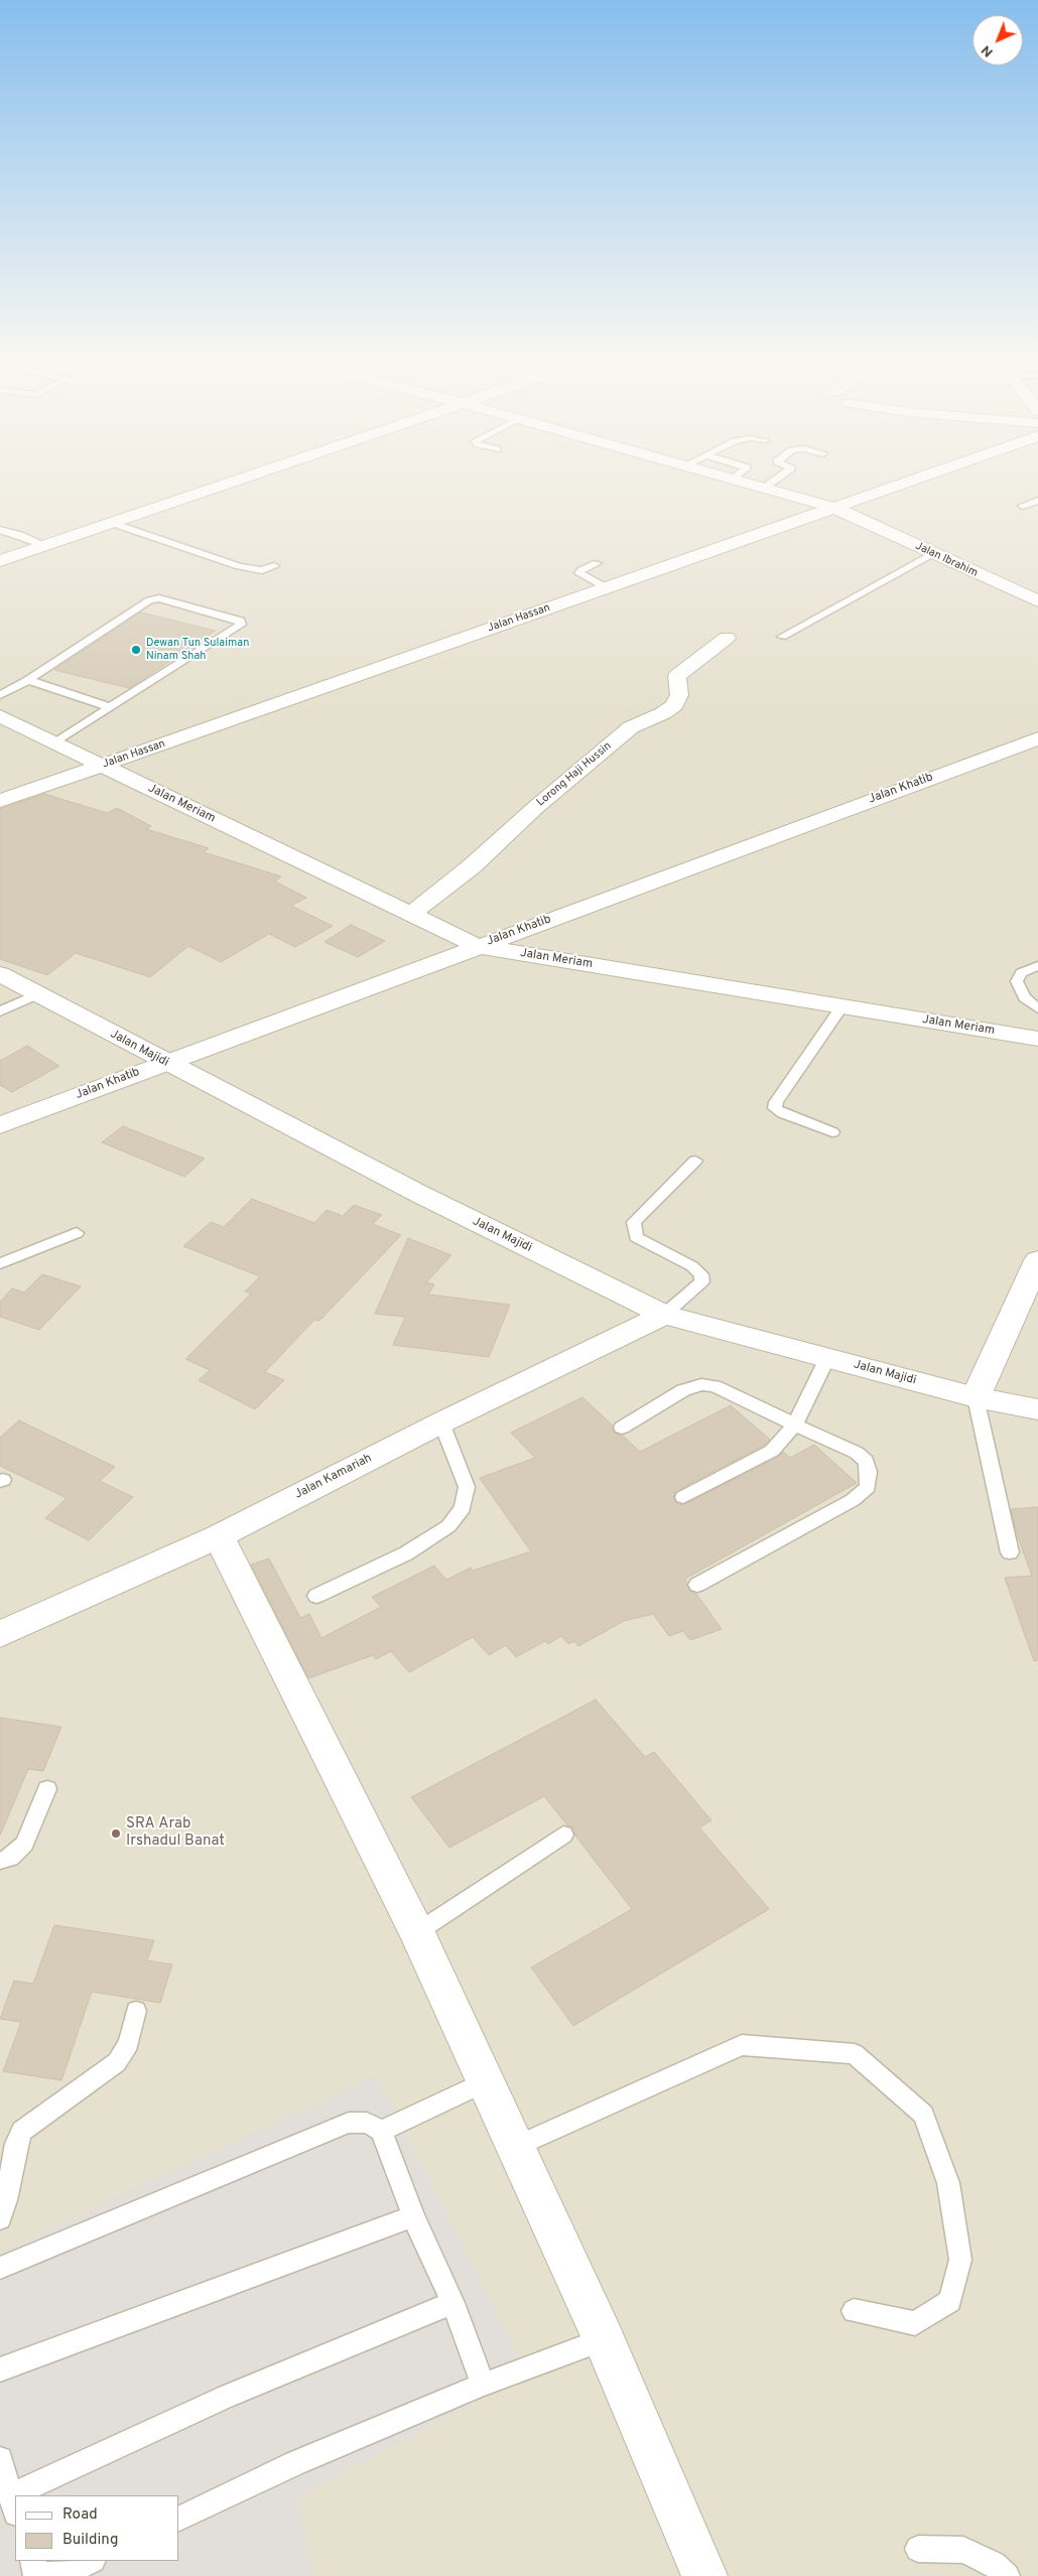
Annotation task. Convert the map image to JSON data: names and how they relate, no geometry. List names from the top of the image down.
{
  "streets": {
    "street": [
      "Jalan Ibrahim",
      "Jalan Hassan",
      "Lorong Haji Hussin",
      "Jalan Khatib",
      "Jalan Meriam",
      "Jalan Majidi",
      "Jalan Kamariah"
    ]
  },
  "crossings": [
    ["Jalan Ibrahim", "Jalan Hassan"],
    ["Jalan Hassan", "Jalan Meriam"],
    ["Lorong Haji Hussin", "Jalan Meriam"],
    ["Jalan Khatib", "Jalan Meriam"],
    ["Jalan Khatib", "Jalan Majidi"],
    ["Jalan Majidi", "Jalan Kamariah"]
  ],
  "places": ["Dewan Tun Sulaiman Ninam Shah", "SRA Arab Irshadul Banat"],
  "legend": ["Road", "Building"],
  "north": "bottom left"
}
